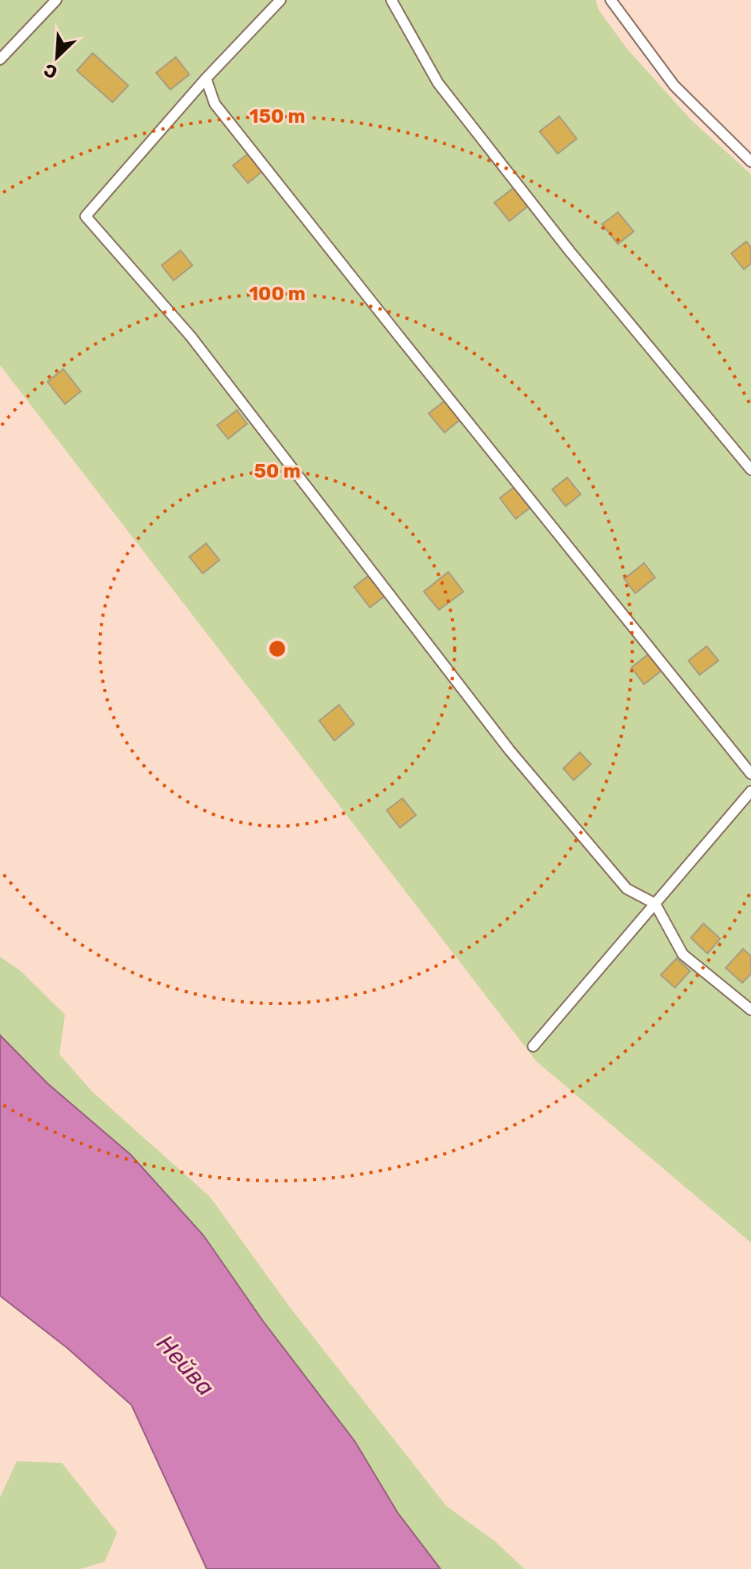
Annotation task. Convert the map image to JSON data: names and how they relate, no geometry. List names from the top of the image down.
{
  "water": ["Нейва"],
  "north": "bottom left",
  "rings": ["150 m", "100 m", "50 m"]
}
